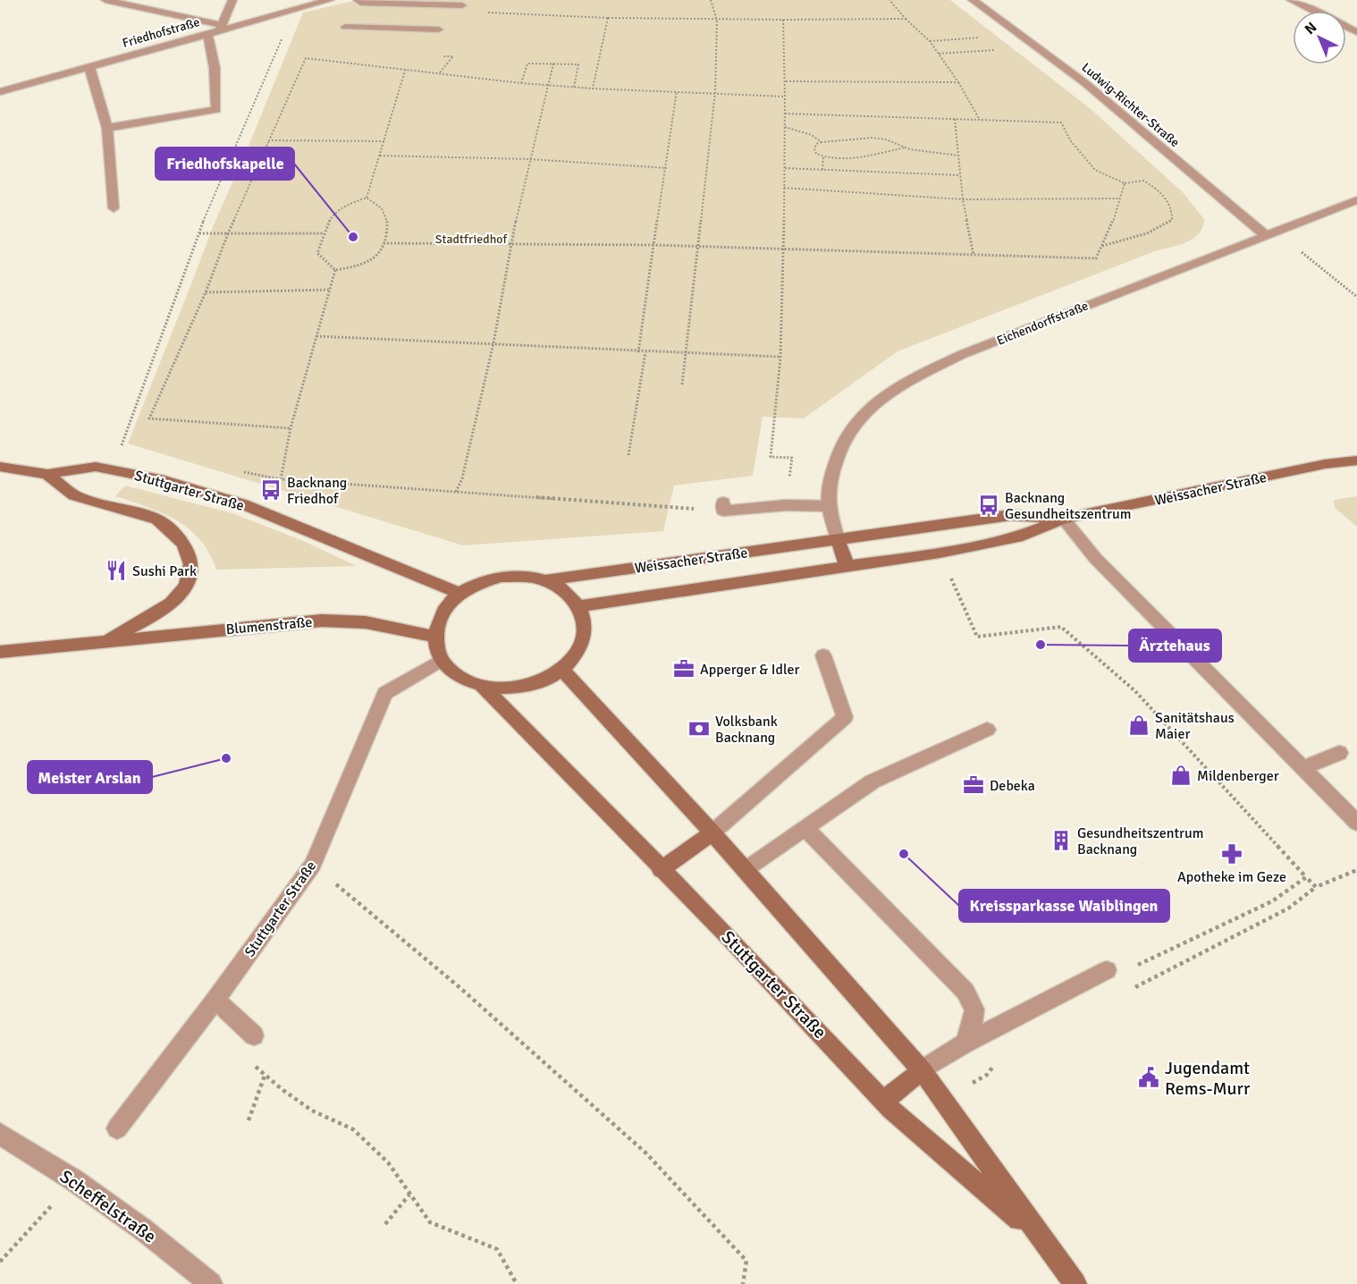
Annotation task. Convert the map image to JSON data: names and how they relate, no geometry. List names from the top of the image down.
{
  "streets": {
    "street": [
      "Friedhofstraße",
      "Ludwig-Richter-Straße",
      "Eichendorffstraße",
      "Weissacher Straße",
      "Stuttgarter Straße",
      "Blumenstraße",
      "Scheffelstraße"
    ]
  },
  "crossings": [
    ["Ludwig-Richter-Straße", "Eichendorffstraße"],
    ["Eichendorffstraße", "Weissacher Straße"],
    ["Weissacher Straße", "Stuttgarter Straße"],
    ["Weissacher Straße", "Blumenstraße"],
    ["Stuttgarter Straße", "Blumenstraße"]
  ],
  "parks": ["Stadtfriedhof"],
  "places": {
    "other": [
      "Friedhofskapelle",
      "Ärztehaus",
      "Meister Arslan",
      "Kreissparkasse Waiblingen"
    ],
    "bus stop": ["Backnang Friedhof", "Backnang Gesundheitszentrum"],
    "restaurant": ["Sushi Park"],
    "office": ["Apperger & Idler", "Debeka"],
    "shop": ["Sanitätshaus Maier", "Mildenberger"],
    "bank": ["Volksbank Backnang"],
    "building": ["Gesundheitszentrum Backnang"],
    "pharmacy": ["Apotheke im Geze"],
    "public building": ["Jugendamt Rems-Murr"]
  },
  "north": "top left"
}
